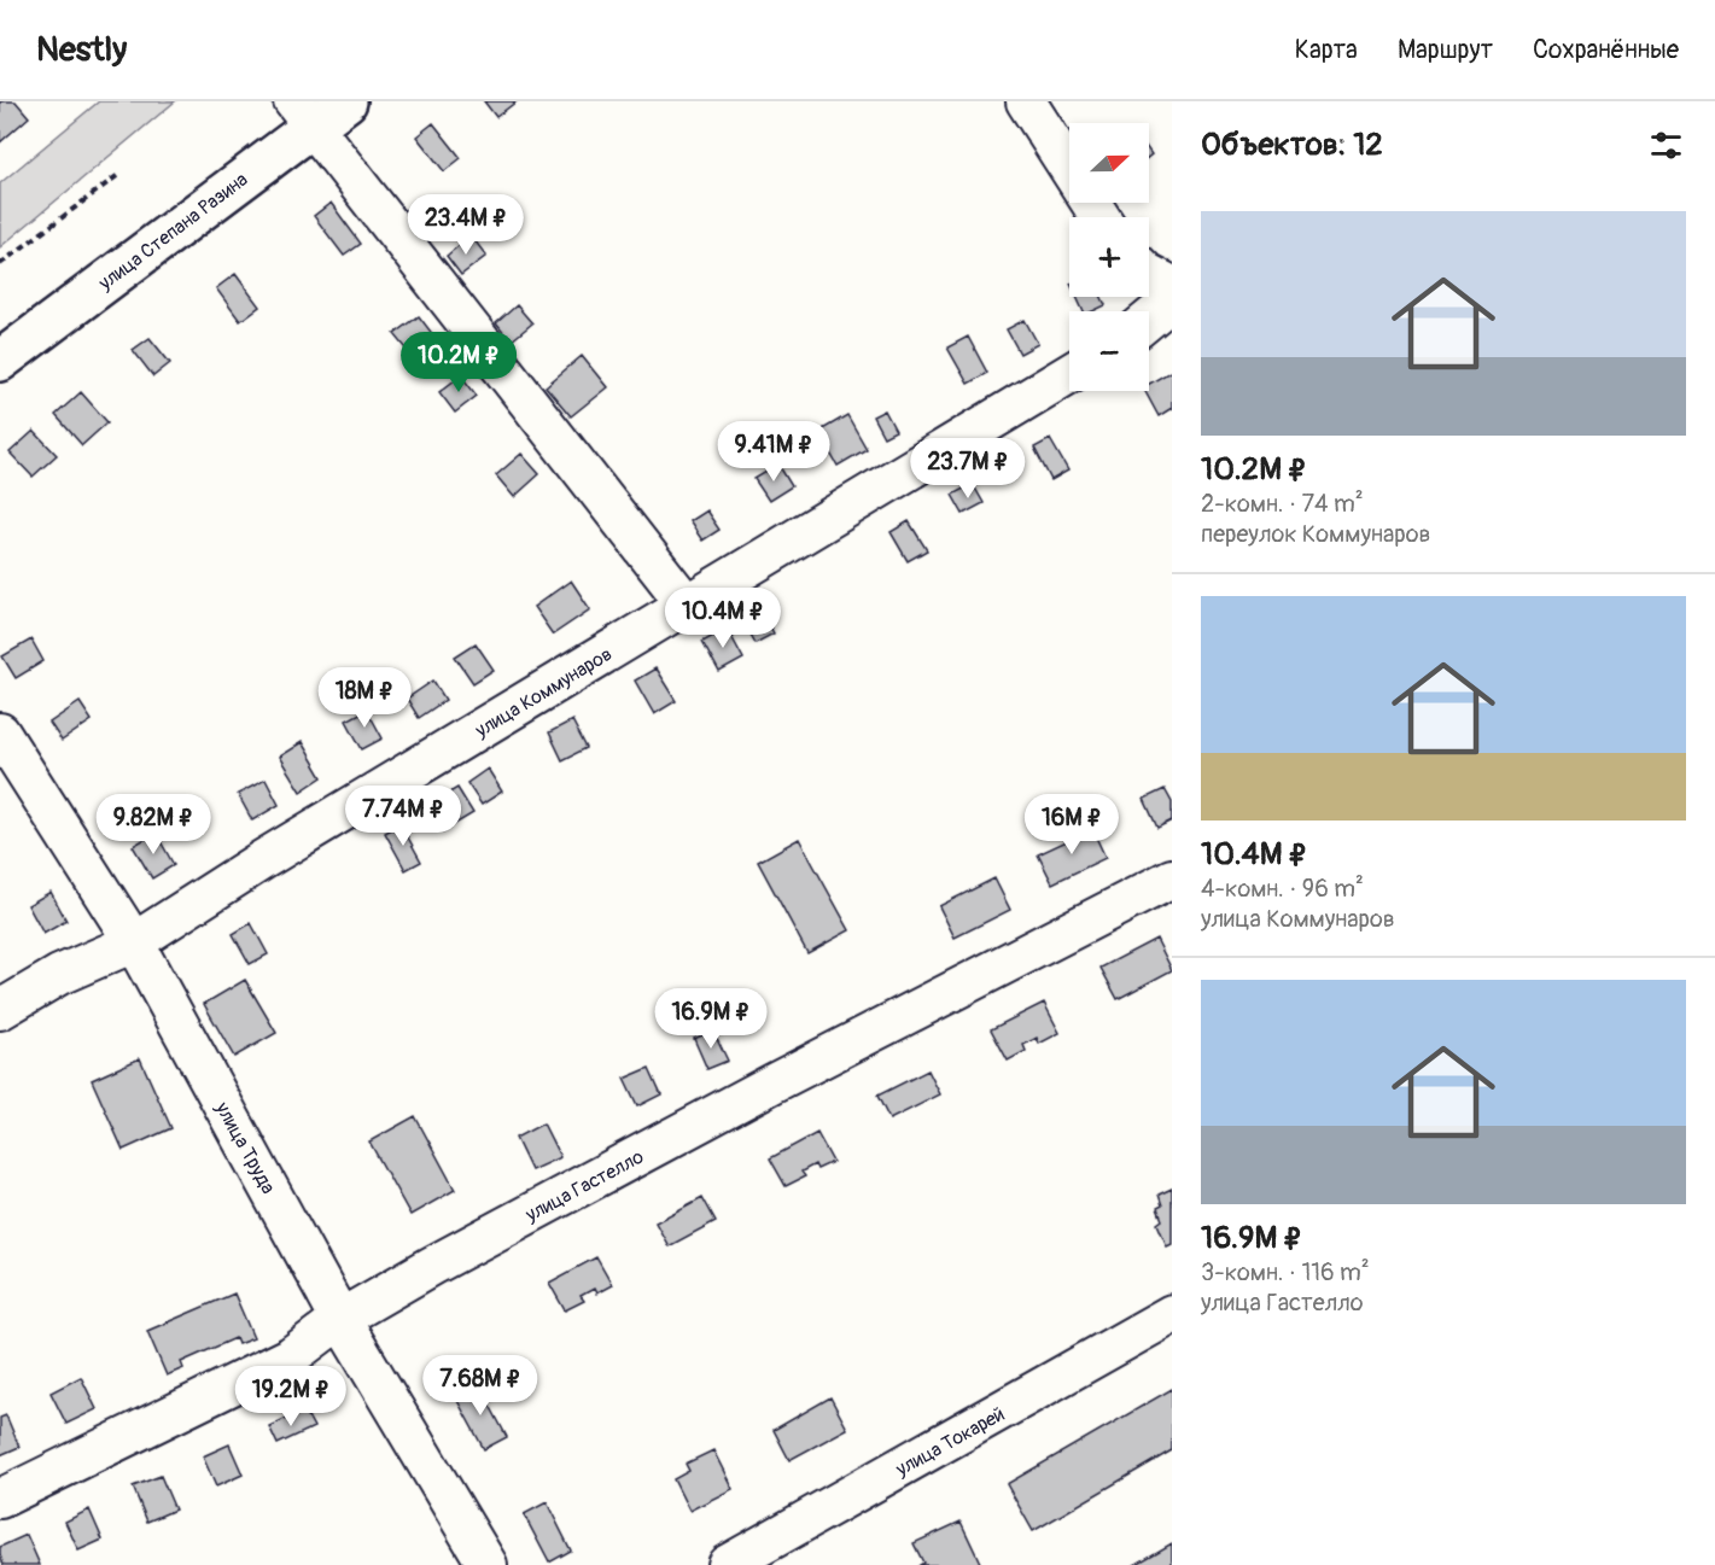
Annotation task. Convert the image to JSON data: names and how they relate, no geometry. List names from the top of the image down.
{
  "streets": {
    "main road": ["улица Степана Разина"],
    "street": [
      "улица Коммунаров",
      "улица Труда",
      "улица Гастелло",
      "улица Токарей"
    ]
  },
  "crossings": [
    ["улица Коммунаров", "улица Труда"],
    ["улица Труда", "улица Гастелло"]
  ],
  "north": "right",
  "page": {
    "header": "Nestly",
    "nav": ["Карта", "Маршрут", "Сохранённые"],
    "heading": "Объектов: 12",
    "map_buttons": ["+", "−"],
    "list": [
      {
        "name": "10.2M ₽",
        "note": "2-комн. · 74 m² · переулок Коммунаров"
      },
      {
        "name": "10.4M ₽",
        "note": "4-комн. · 96 m² · улица Коммунаров"
      },
      {
        "name": "16.9M ₽",
        "note": "3-комн. · 116 m² · улица Гастелло"
      }
    ],
    "price": [
      "23.4M ₽",
      "10.2M ₽",
      "9.41M ₽",
      "23.7M ₽",
      "10.4M ₽",
      "18M ₽",
      "7.74M ₽",
      "9.82M ₽",
      "16M ₽",
      "16.9M ₽",
      "7.68M ₽",
      "19.2M ₽"
    ]
  }
}
